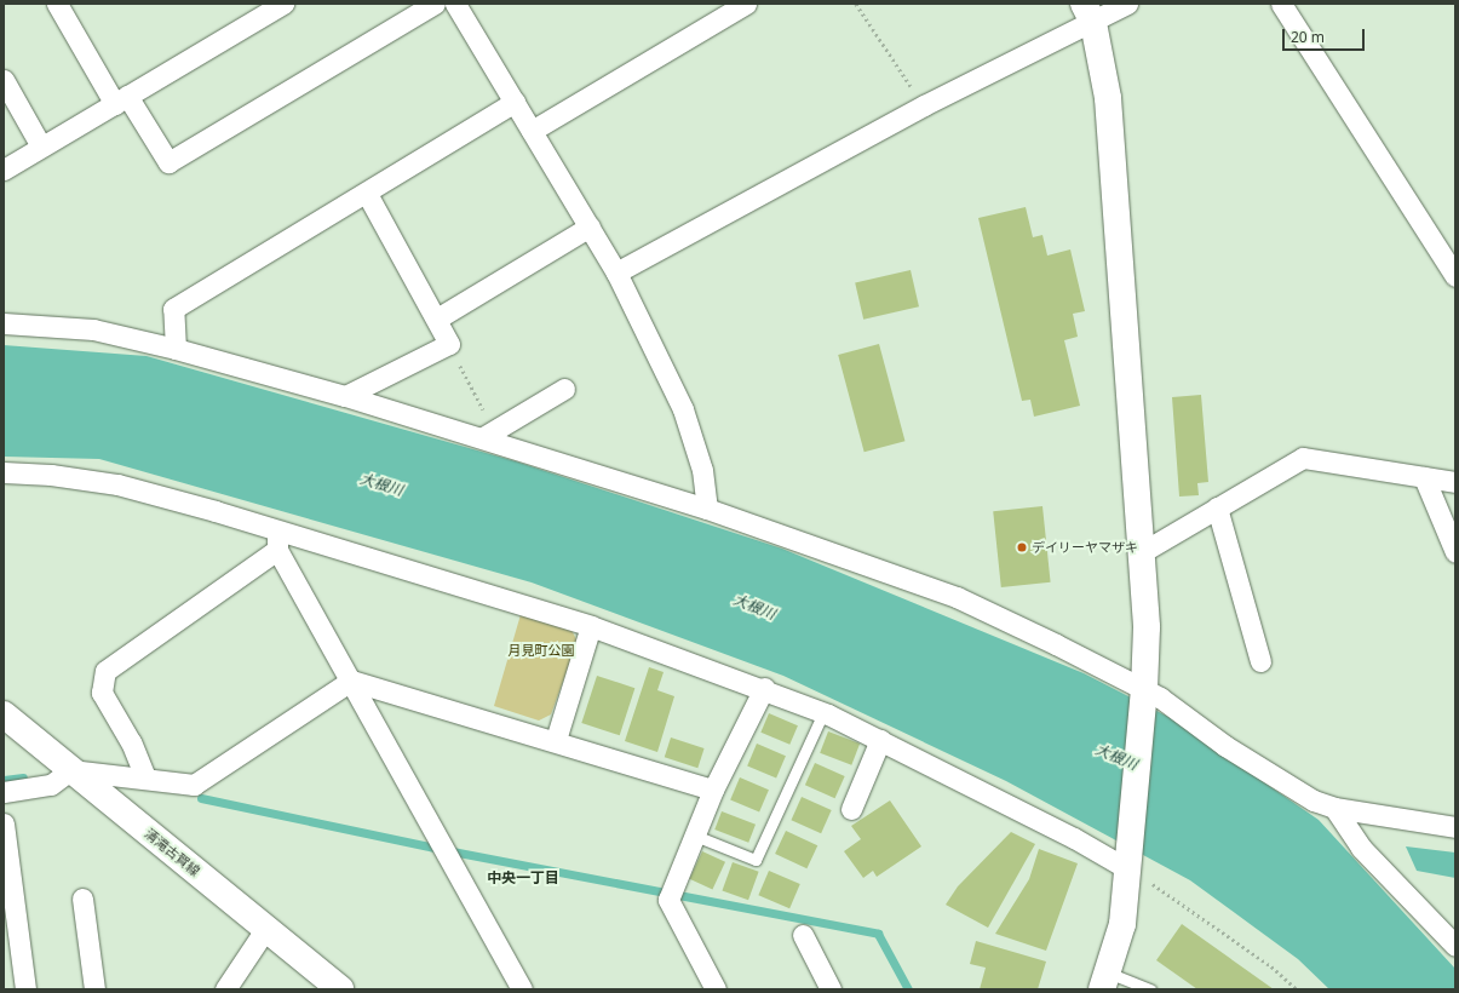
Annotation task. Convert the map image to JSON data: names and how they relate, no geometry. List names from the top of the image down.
{
  "streets": {
    "street": ["清滝古賀線"]
  },
  "districts": ["中央一丁目"],
  "water": ["大根川"],
  "parks": ["月見町公園"],
  "places": ["デイリーヤマザキ"],
  "scale_bar": "20 m"
}
